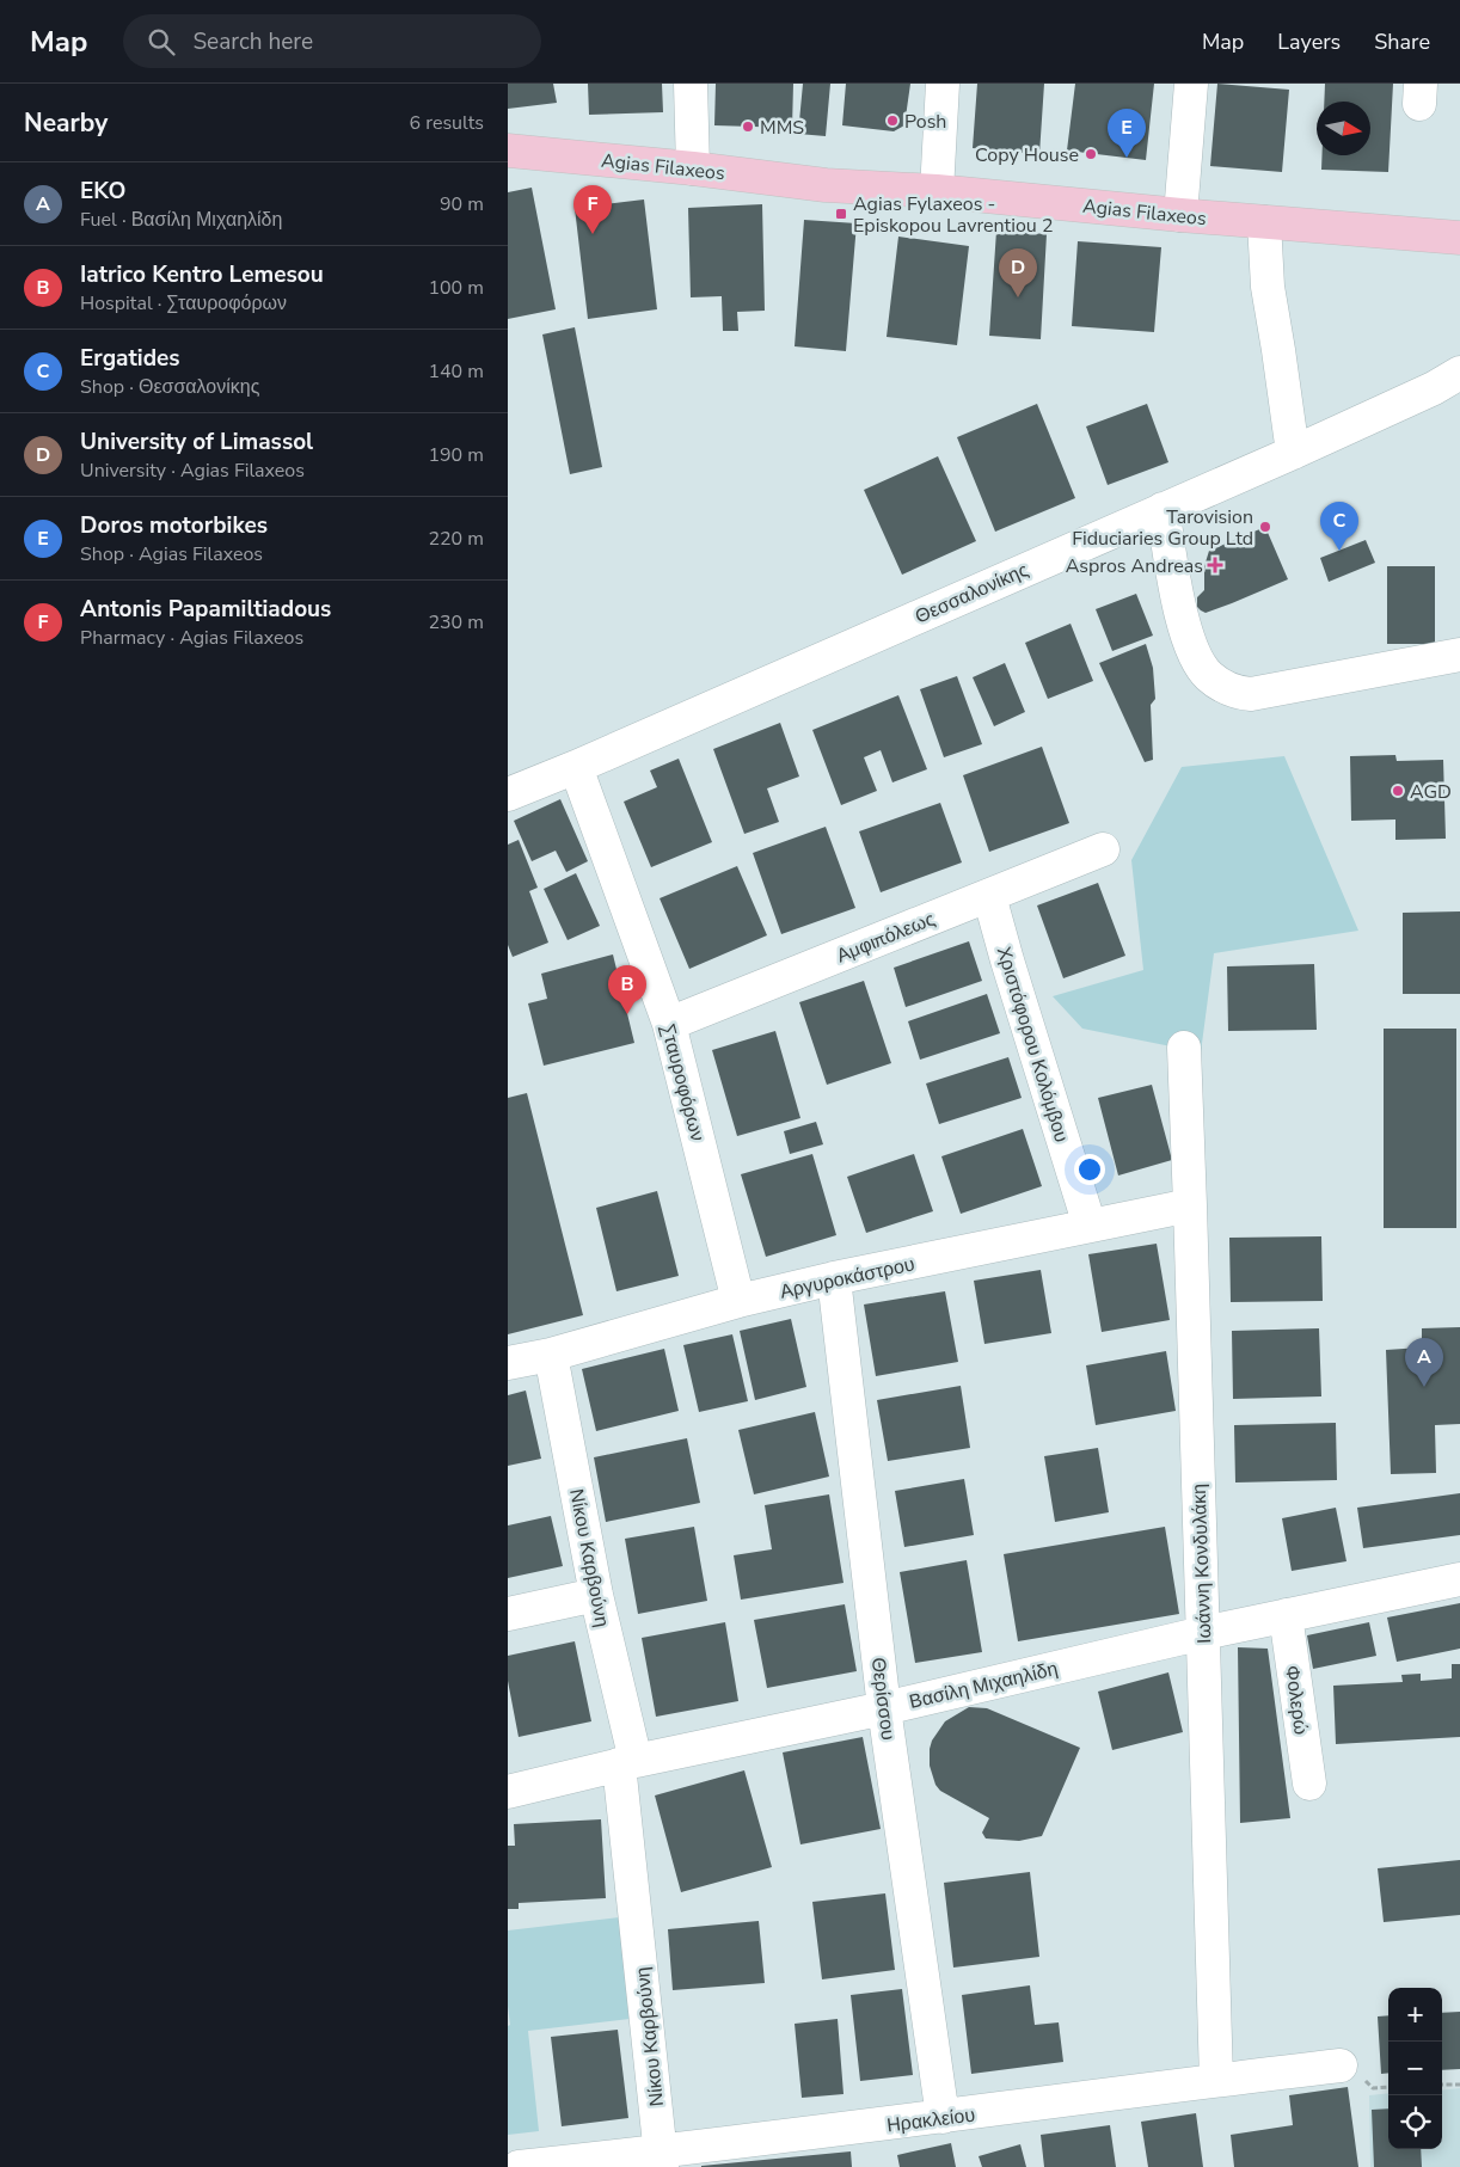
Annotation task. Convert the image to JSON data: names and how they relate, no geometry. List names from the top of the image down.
{
  "streets": {
    "main road": ["Agias Filaxeos"],
    "street": [
      "Θεσσαλονίκης",
      "Αμφιπόλεως",
      "Χριστόφορου Κολόμβου",
      "Σταυροφόρων",
      "Αργυροκάστρου",
      "Νίκου Καρβούνη",
      "Ιωάννη Κονδυλάκη",
      "Βασίλη Μιχαηλίδη",
      "Θερίσσου",
      "Φολερώ",
      "Ηρακλείου"
    ]
  },
  "crossings": [
    ["Θεσσαλονίκης", "Σταυροφόρων"],
    ["Αμφιπόλεως", "Χριστόφορου Κολόμβου"],
    ["Αμφιπόλεως", "Σταυροφόρων"],
    ["Χριστόφορου Κολόμβου", "Αργυροκάστρου"],
    ["Σταυροφόρων", "Αργυροκάστρου"],
    ["Αργυροκάστρου", "Νίκου Καρβούνη"],
    ["Αργυροκάστρου", "Ιωάννη Κονδυλάκη"],
    ["Αργυροκάστρου", "Θερίσσου"],
    ["Νίκου Καρβούνη", "Βασίλη Μιχαηλίδη"],
    ["Νίκου Καρβούνη", "Ηρακλείου"],
    ["Ιωάννη Κονδυλάκη", "Βασίλη Μιχαηλίδη"],
    ["Ιωάννη Κονδυλάκη", "Ηρακλείου"],
    ["Βασίλη Μιχαηλίδη", "Θερίσσου"],
    ["Βασίλη Μιχαηλίδη", "Φολερώ"],
    ["Θερίσσου", "Ηρακλείου"]
  ],
  "places": {
    "other": [
      "Posh",
      "MMS",
      "Copy House",
      "Tarovision Fiduciaries Group Ltd",
      "AGD"
    ],
    "transit": ["Agias Fylaxeos - Episkopou Lavrentiou 2"],
    "health": ["Aspros Andreas"]
  },
  "north": "right",
  "page": {
    "header": "Map",
    "search": "Search here",
    "nav": ["Map", "Layers", "Share"],
    "heading": ["Nearby", "6 results"],
    "pins": [
      "E",
      "F",
      "D",
      "C",
      "B",
      "A"
    ],
    "list": [
      {
        "mark": "A",
        "name": "EKO",
        "note": "Fuel · Βασίλη Μιχαηλίδη",
        "value": "90 m"
      },
      {
        "mark": "B",
        "name": "Iatrico Kentro Lemesou",
        "note": "Hospital · Σταυροφόρων",
        "value": "100 m"
      },
      {
        "mark": "C",
        "name": "Ergatides",
        "note": "Shop · Θεσσαλονίκης",
        "value": "140 m"
      },
      {
        "mark": "D",
        "name": "University of Limassol",
        "note": "University · Agias Filaxeos",
        "value": "190 m"
      },
      {
        "mark": "E",
        "name": "Doros motorbikes",
        "note": "Shop · Agias Filaxeos",
        "value": "220 m"
      },
      {
        "mark": "F",
        "name": "Antonis Papamiltiadous",
        "note": "Pharmacy · Agias Filaxeos",
        "value": "230 m"
      }
    ],
    "map_buttons": ["+", "−"]
  }
}
